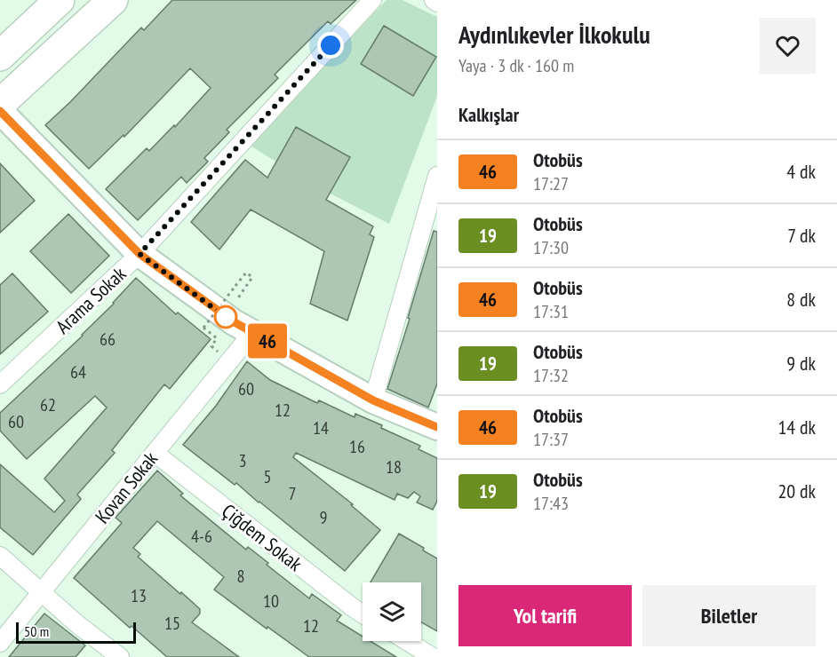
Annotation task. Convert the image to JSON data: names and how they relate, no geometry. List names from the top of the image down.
{
  "streets": {
    "street": ["Arama Sokak", "Kovan Sokak", "Çiğdem Sokak"]
  },
  "crossings": [
    ["Kovan Sokak", "Çiğdem Sokak"]
  ],
  "lines": ["bus line 46"],
  "house_numbers": [
    "66",
    "64",
    "60",
    "62",
    "12",
    "60",
    "14",
    "16",
    "3",
    "18",
    "5",
    "7",
    "9",
    "4-6",
    "8",
    "13",
    "10",
    "15",
    "12"
  ],
  "scale_bar": "50 m",
  "page": {
    "on_map": "46",
    "heading": [
      ["Aydınlıkevler İlkokulu", "Yaya · 3 dk · 160 m"],
      "Kalkışlar"
    ],
    "list": [
      {
        "mark": "46",
        "name": "Otobüs",
        "note": "17:27",
        "value": "4 dk"
      },
      {
        "mark": "19",
        "name": "Otobüs",
        "note": "17:30",
        "value": "7 dk"
      },
      {
        "mark": "46",
        "name": "Otobüs",
        "note": "17:31",
        "value": "8 dk"
      },
      {
        "mark": "19",
        "name": "Otobüs",
        "note": "17:32",
        "value": "9 dk"
      },
      {
        "mark": "46",
        "name": "Otobüs",
        "note": "17:37",
        "value": "14 dk"
      },
      {
        "mark": "19",
        "name": "Otobüs",
        "note": "17:43",
        "value": "20 dk"
      }
    ],
    "buttons": ["Yol tarifi", "Biletler"],
    "scale": "50 m"
  }
}
